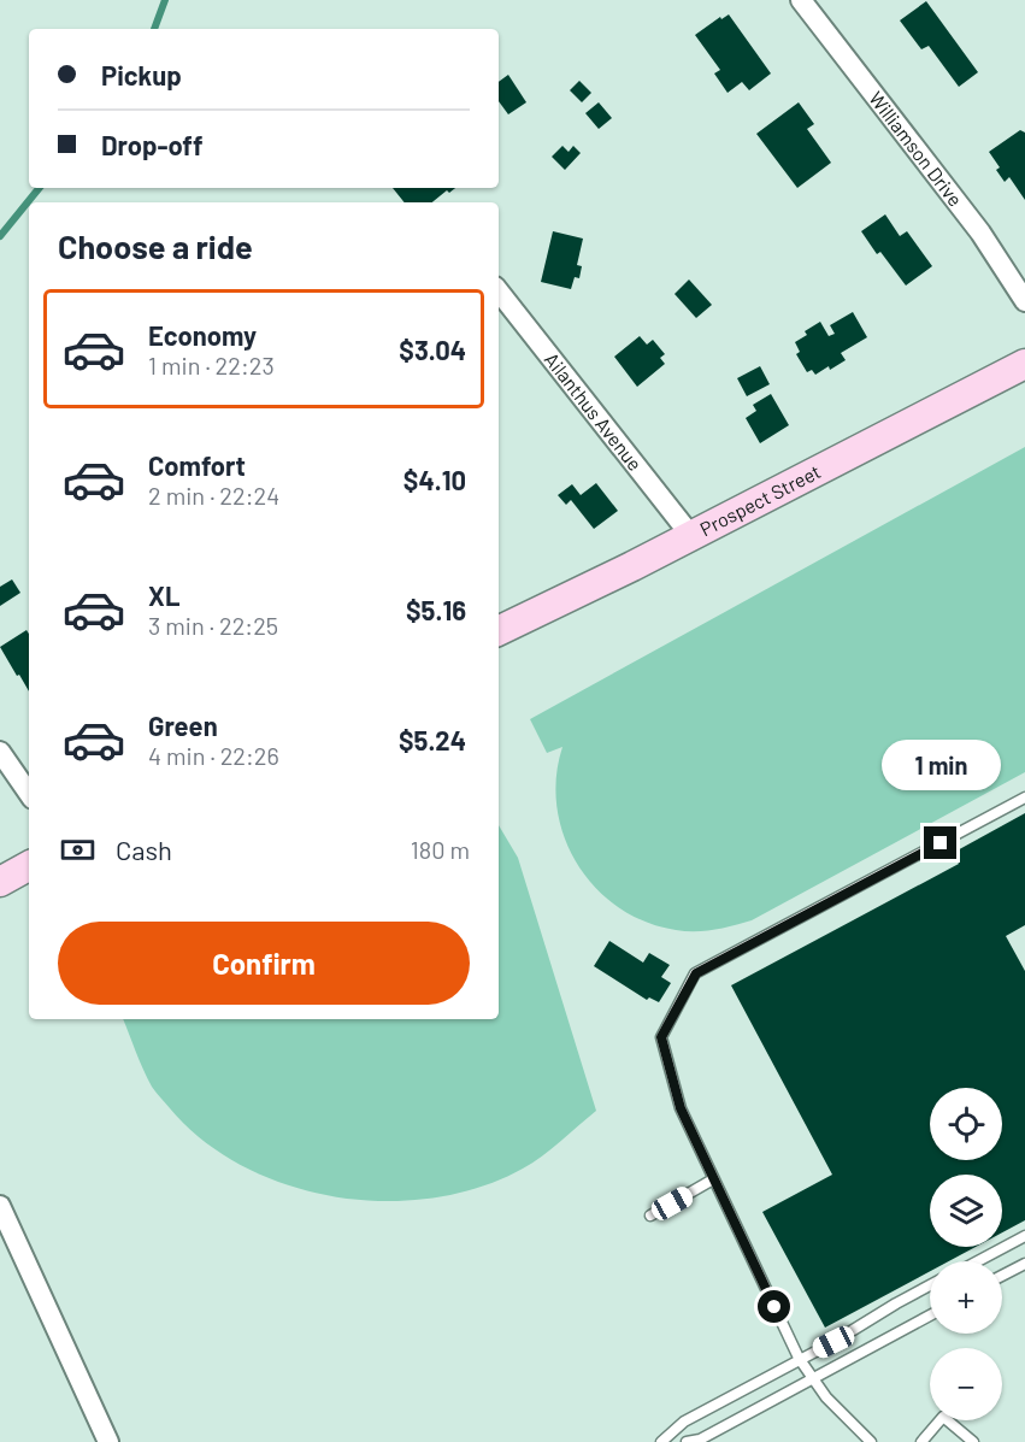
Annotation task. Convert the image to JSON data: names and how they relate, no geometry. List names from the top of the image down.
{
  "streets": {
    "street": ["Williamson Drive", "Ailanthus Avenue", "Prospect Street"]
  },
  "crossings": [
    ["Ailanthus Avenue", "Prospect Street"]
  ],
  "page": {
    "banner": ["Pickup", "Drop-off"],
    "heading": "Choose a ride",
    "list": [
      {
        "name": "Economy",
        "note": "1 min · 22:23",
        "value": "$3.04"
      },
      {
        "name": "Comfort",
        "note": "2 min · 22:24",
        "value": "$4.10"
      },
      {
        "name": "XL",
        "note": "3 min · 22:25",
        "value": "$5.16"
      },
      {
        "name": "Green",
        "note": "4 min · 22:26",
        "value": "$5.24"
      }
    ],
    "bubble": "1 min",
    "pay": ["Cash", "180 m"],
    "buttons": "Confirm",
    "map_buttons": ["+", "−"]
  }
}
